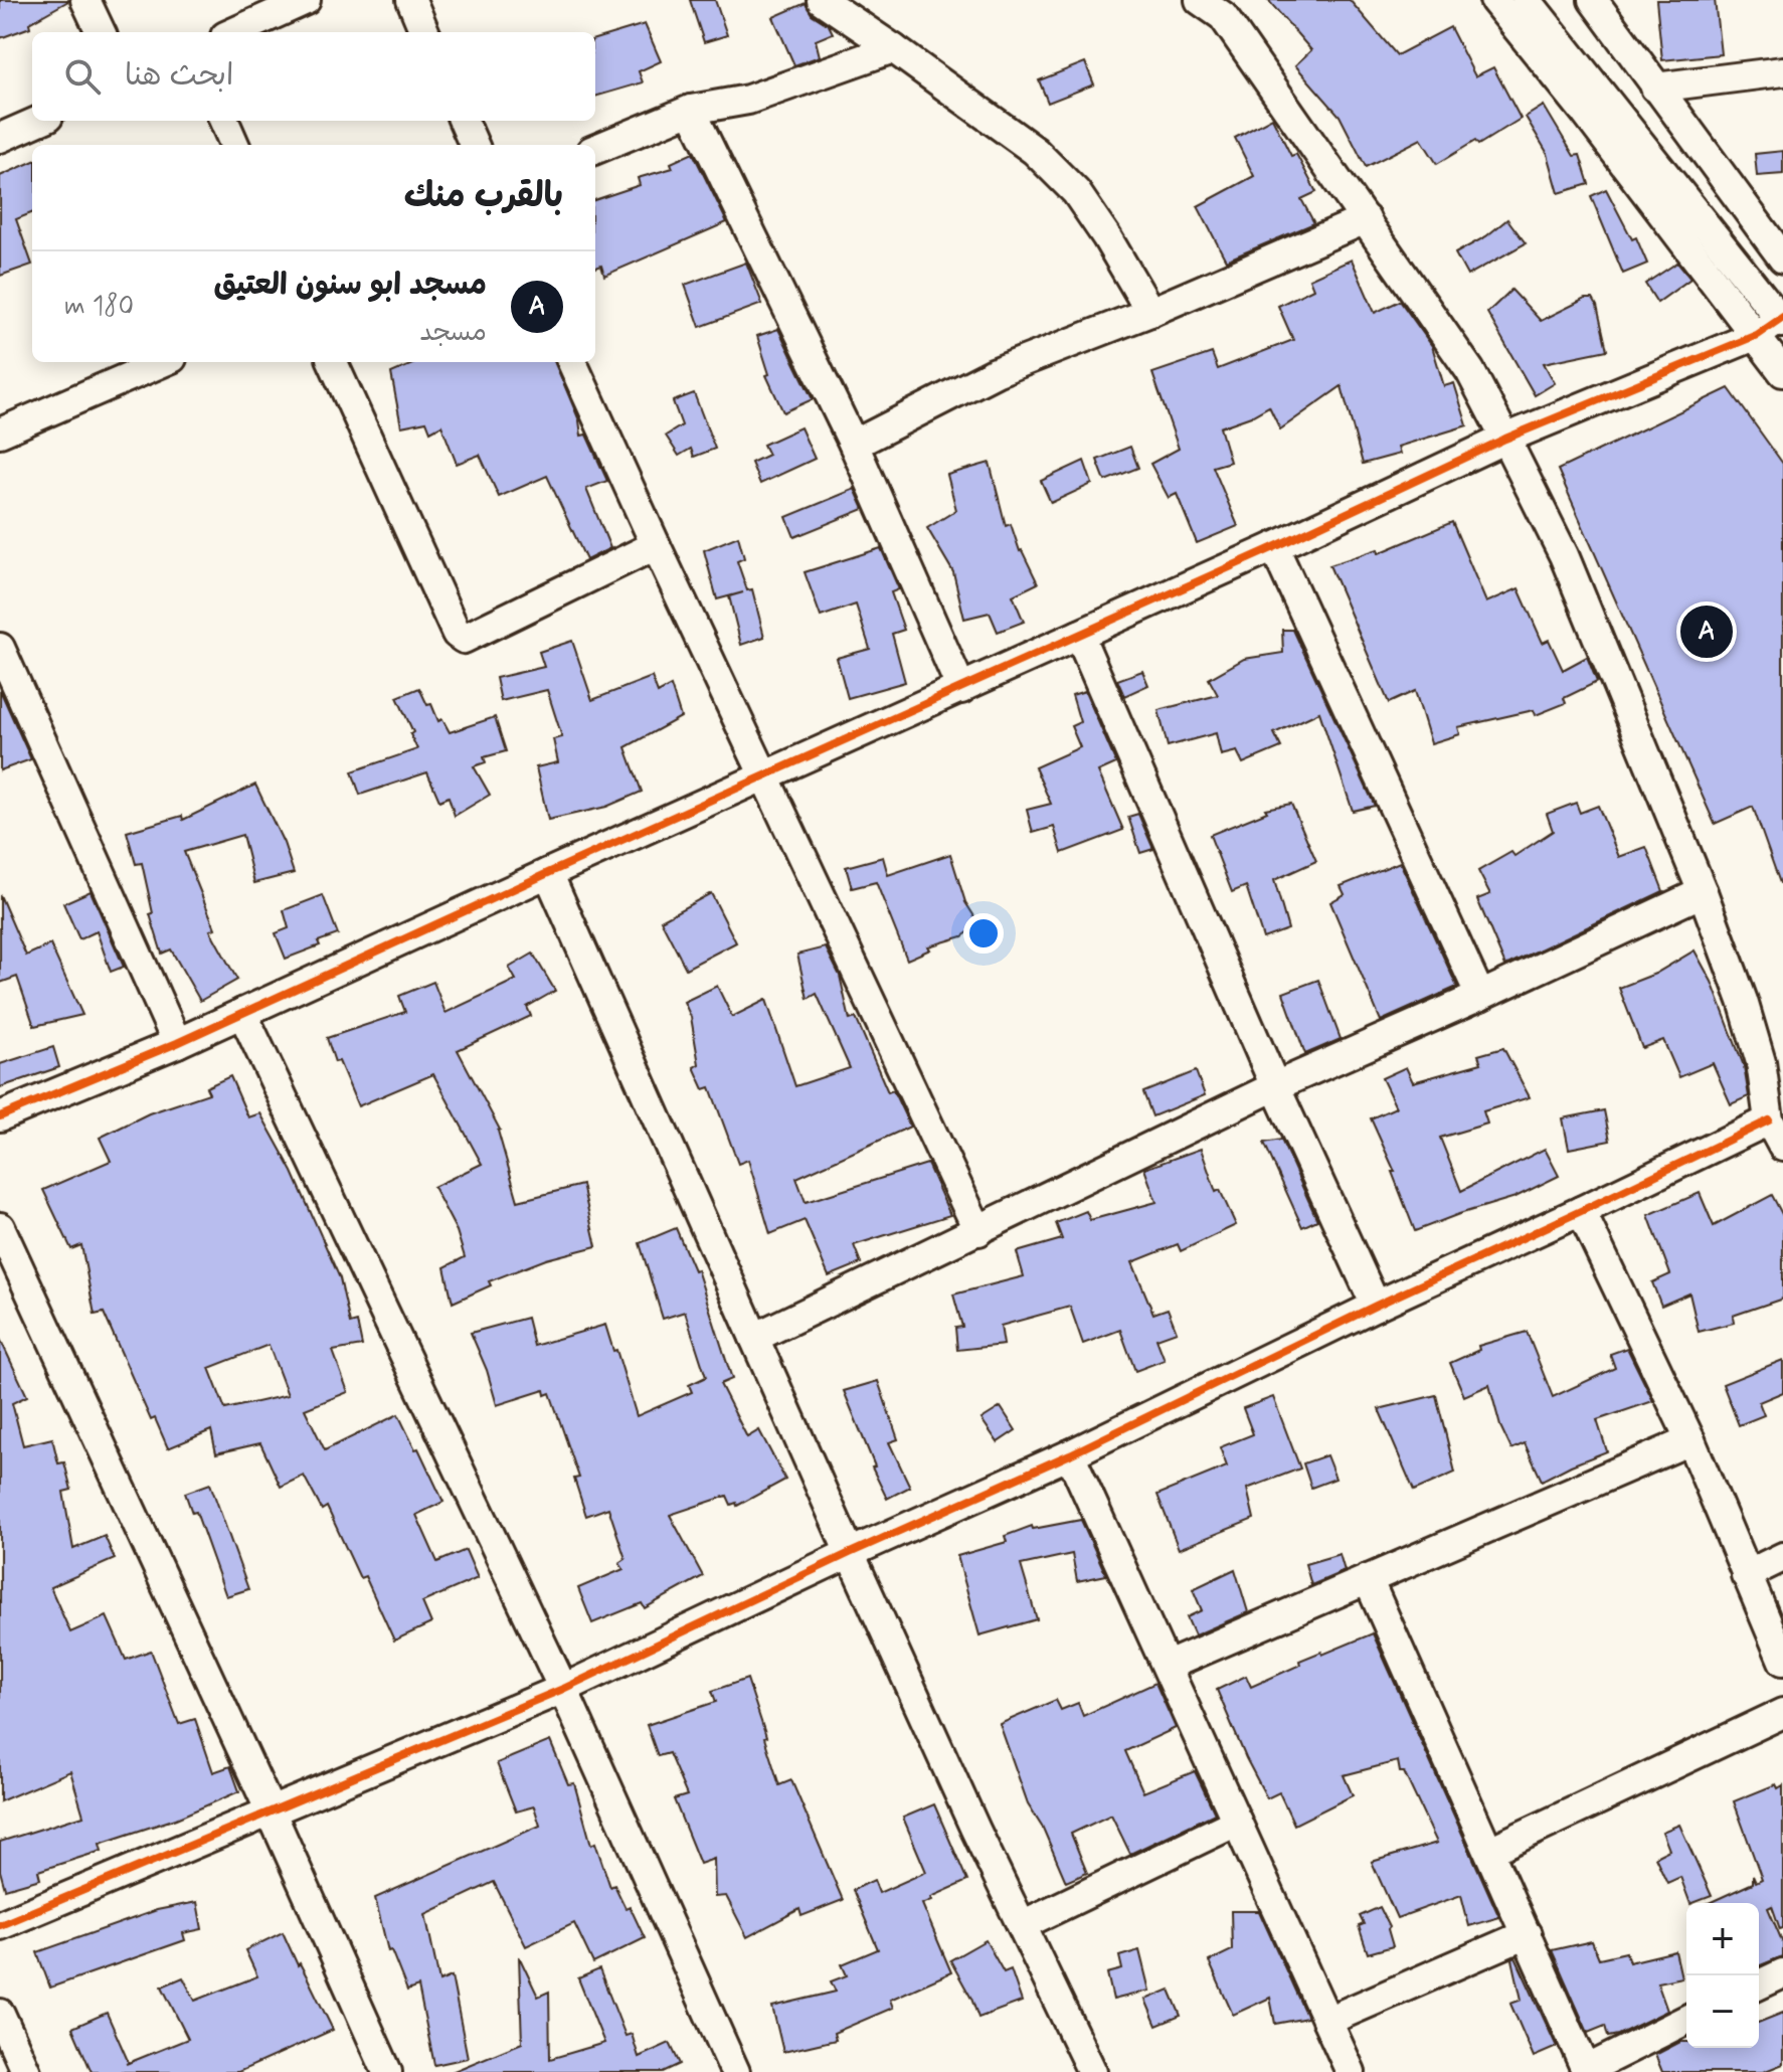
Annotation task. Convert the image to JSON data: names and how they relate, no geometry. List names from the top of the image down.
{
  "page": {
    "search": "ابحث هنا",
    "heading": "بالقرب منك",
    "list": [
      {
        "mark": "A",
        "name": "مسجد ابو سنون العتيق",
        "note": "مسجد",
        "value": "180 m"
      }
    ],
    "pins": "A",
    "map_buttons": ["+", "−"]
  }
}
